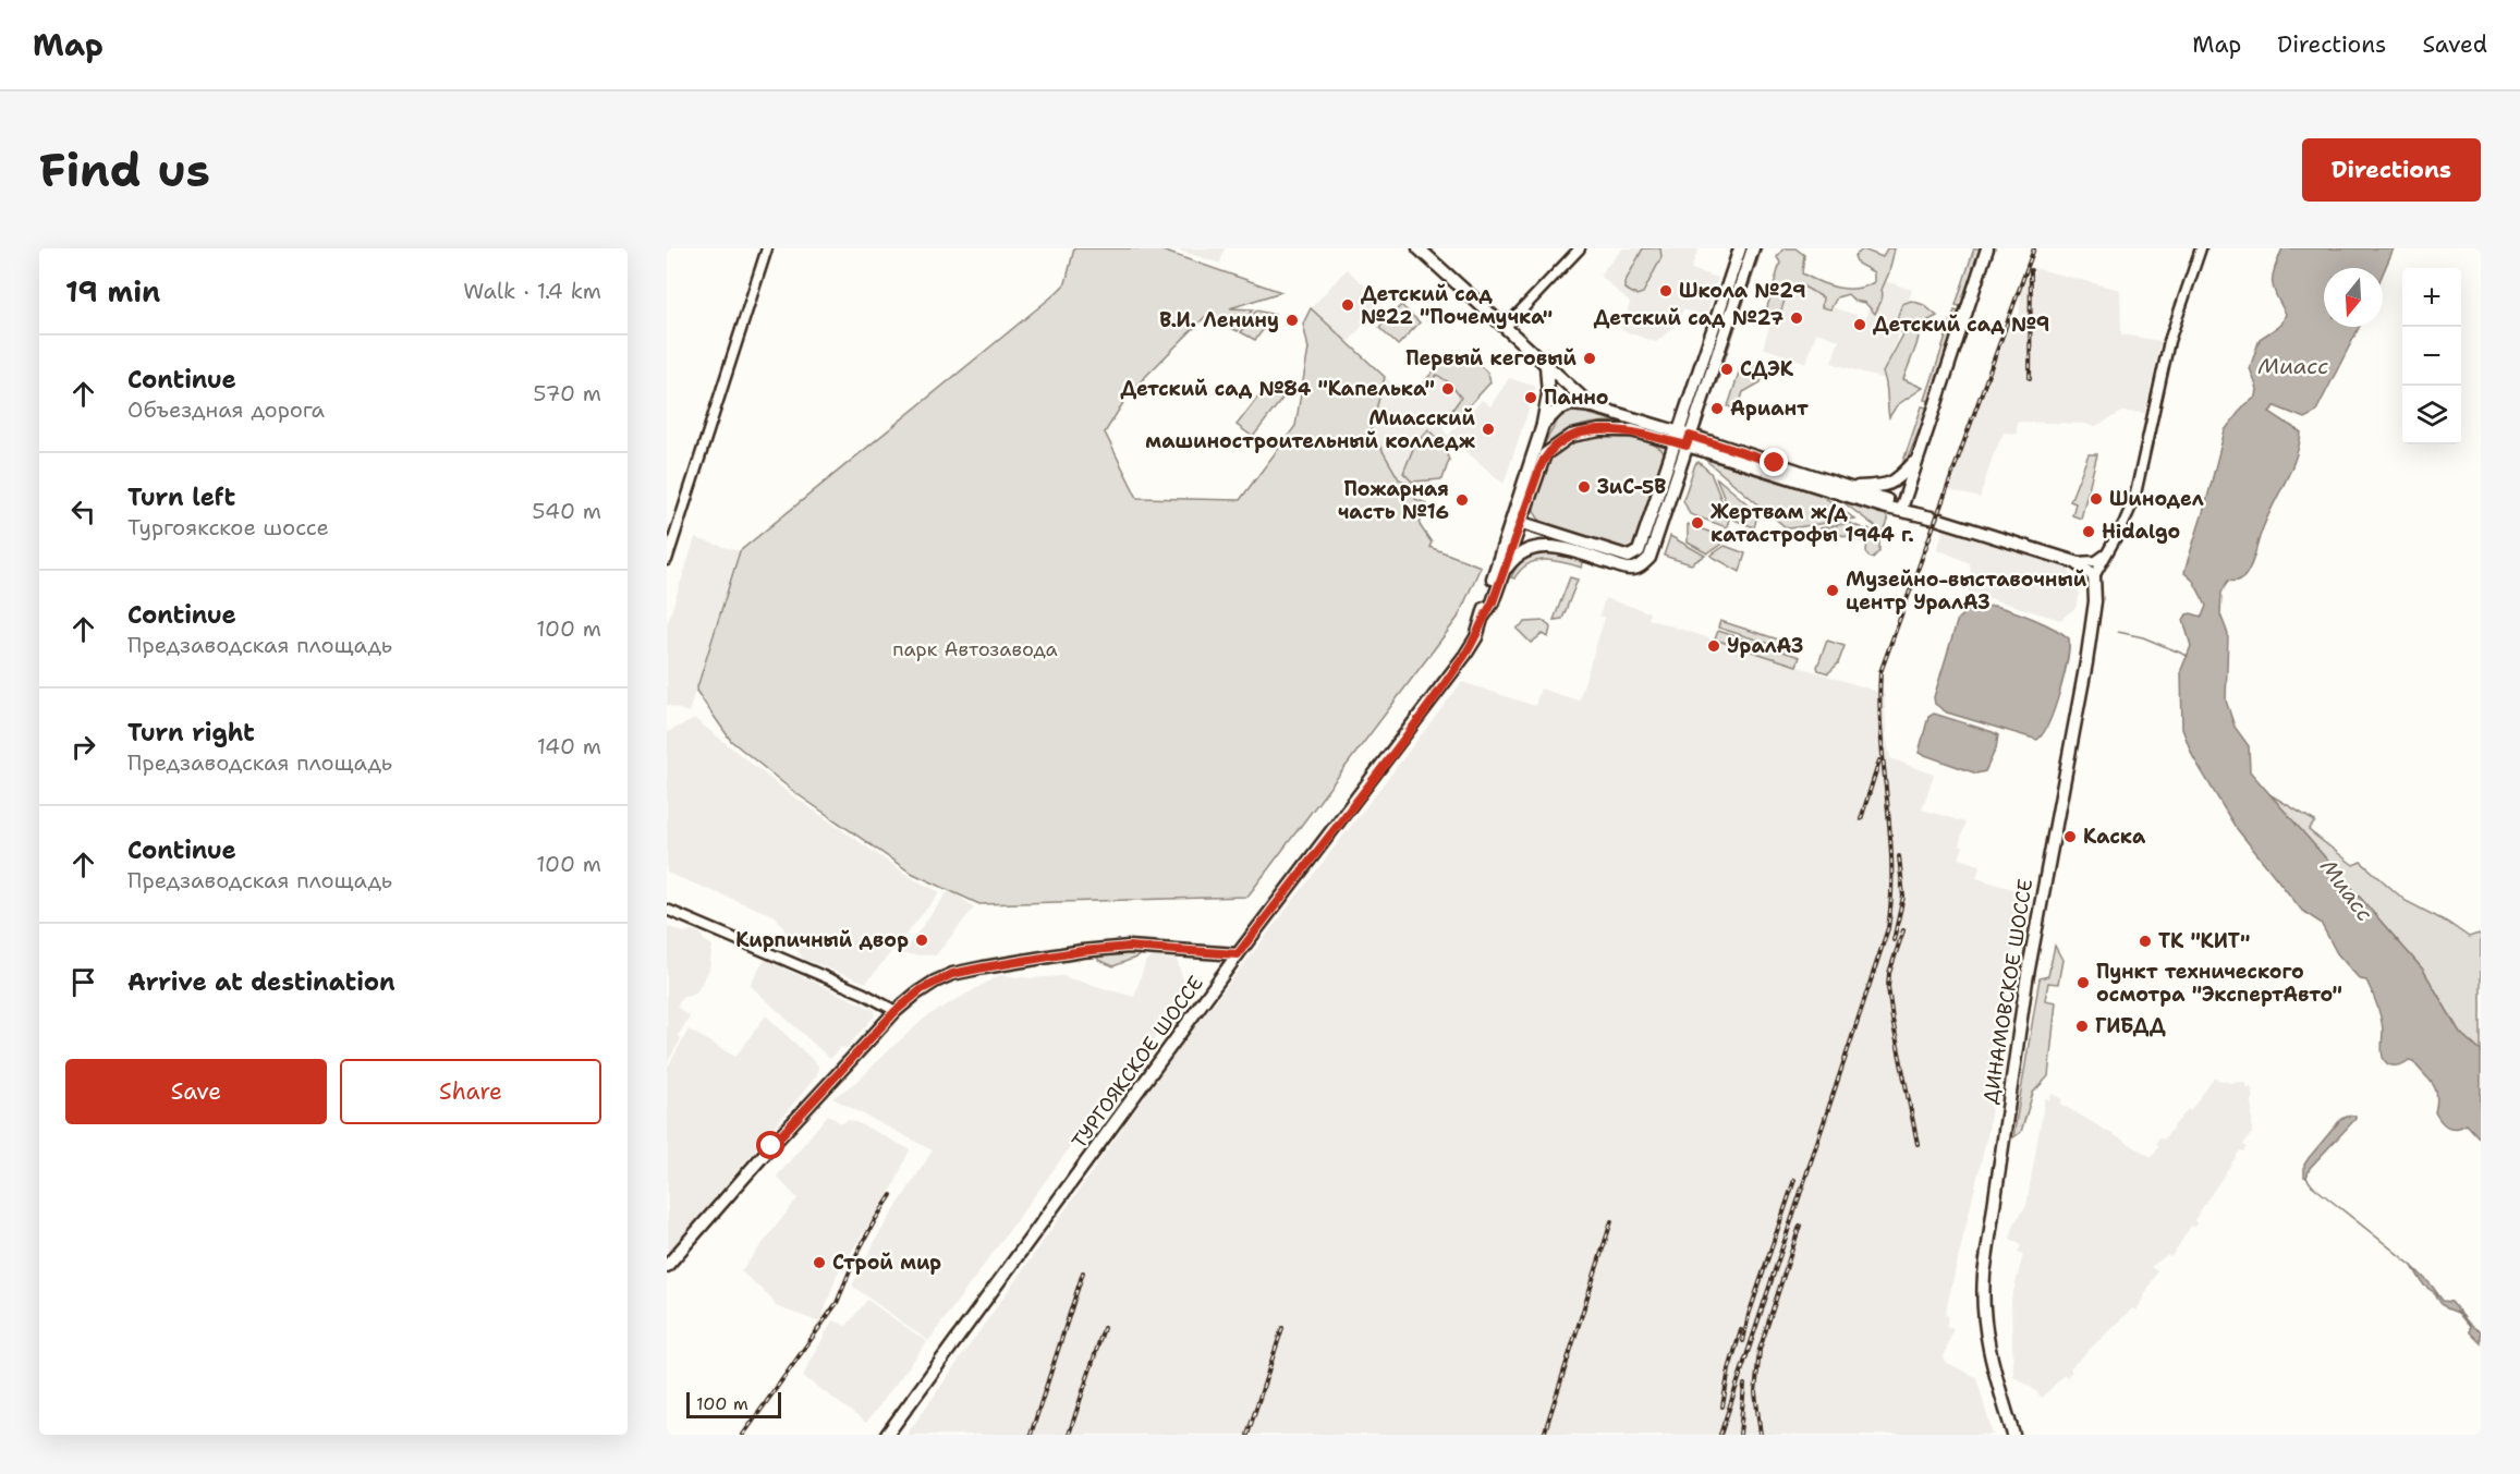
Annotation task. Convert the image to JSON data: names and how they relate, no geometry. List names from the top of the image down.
{
  "streets": {
    "main road": ["ДИНАМОВСКОЕ ШОССЕ", "ТУРГОЯКСКОЕ ШОССЕ"]
  },
  "water": ["Миасс"],
  "parks": ["парк Автозавода"],
  "places": [
    "Школа №29",
    "Детский сад №22 \"Почемучка\"",
    "Детский сад №27",
    "В.И. Ленину",
    "Детский сад №9",
    "Первый кеговый",
    "СДЭК",
    "Детский сад №84 \"Капелька\"",
    "Панно",
    "Ариант",
    "Миасский машиностроительный колледж",
    "ЗиС-5В",
    "Шинодел",
    "Пожарная часть №16",
    "Жертвам ж/д катастрофы 1944 г.",
    "Hidalgo",
    "Музейно-выставочный центр УралАЗ",
    "УралАЗ",
    "Каска",
    "Кирпичный двор",
    "ТК \"КИТ\"",
    "Пункт технического осмотра \"ЭкспертАвто\"",
    "ГИБДД",
    "Строй мир"
  ],
  "scale_bar": "100 m",
  "north": "bottom",
  "page": {
    "header": "Map",
    "nav": ["Map", "Directions", "Saved"],
    "buttons": [
      "Directions",
      ["Save", "Share"]
    ],
    "title": "Find us",
    "heading": ["19 min", "Walk · 1.4 km"],
    "map_buttons": ["+", "−"],
    "list": [
      ["Continue", "Объездная дорога", "570 m"],
      ["Turn left", "Тургоякское шоссе", "540 m"],
      ["Continue", "Предзаводская площадь", "100 m"],
      ["Turn right", "Предзаводская площадь", "140 m"],
      ["Continue", "Предзаводская площадь", "100 m"],
      "Arrive at destination"
    ],
    "scale": "100 m"
  }
}
